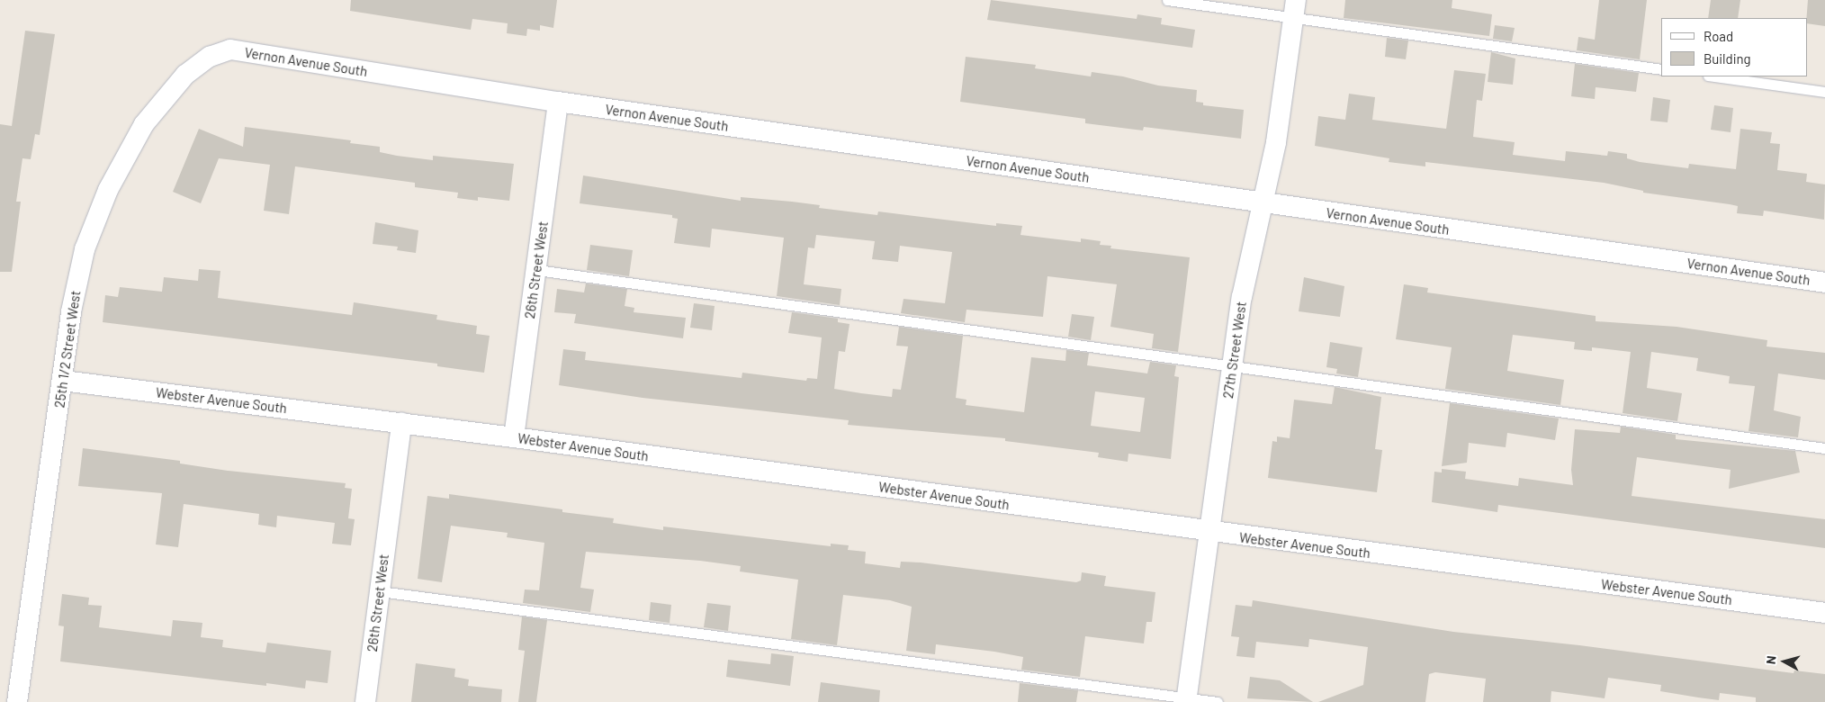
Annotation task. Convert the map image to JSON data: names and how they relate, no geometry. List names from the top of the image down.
{
  "streets": {
    "street": [
      "Vernon Avenue South",
      "26th Street West",
      "25th 1/2 Street West",
      "27th Street West",
      "Webster Avenue South"
    ]
  },
  "crossings": [
    ["Vernon Avenue South", "26th Street West"],
    ["Vernon Avenue South", "25th 1/2 Street West"],
    ["Vernon Avenue South", "27th Street West"],
    ["26th Street West", "Webster Avenue South"],
    ["25th 1/2 Street West", "Webster Avenue South"],
    ["27th Street West", "Webster Avenue South"]
  ],
  "legend": ["Road", "Building"],
  "north": "left"
}
